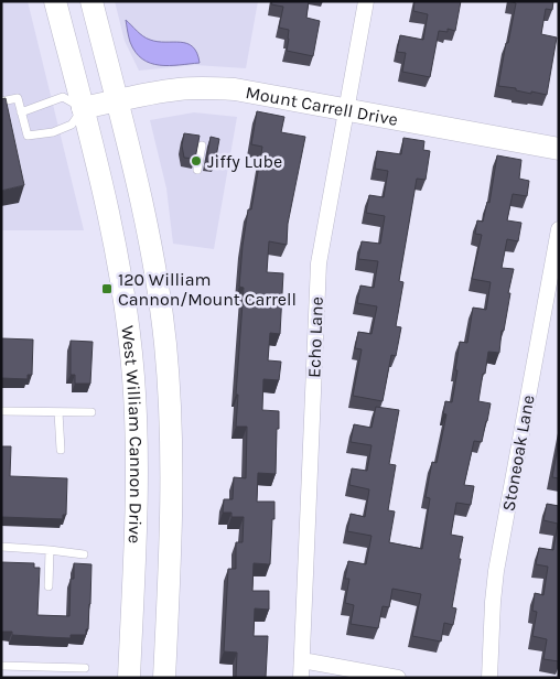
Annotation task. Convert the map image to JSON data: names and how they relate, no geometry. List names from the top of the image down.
{
  "streets": {
    "main road": ["Mount Carrell Drive", "West William Cannon Drive"],
    "street": ["Echo Lane", "Stoneoak Lane"]
  },
  "crossings": [
    ["Mount Carrell Drive", "Echo Lane"],
    ["Mount Carrell Drive", "West William Cannon Drive"]
  ],
  "places": {
    "other": ["Jiffy Lube"],
    "transit": ["120 William Cannon/Mount Carrell"]
  }
}
